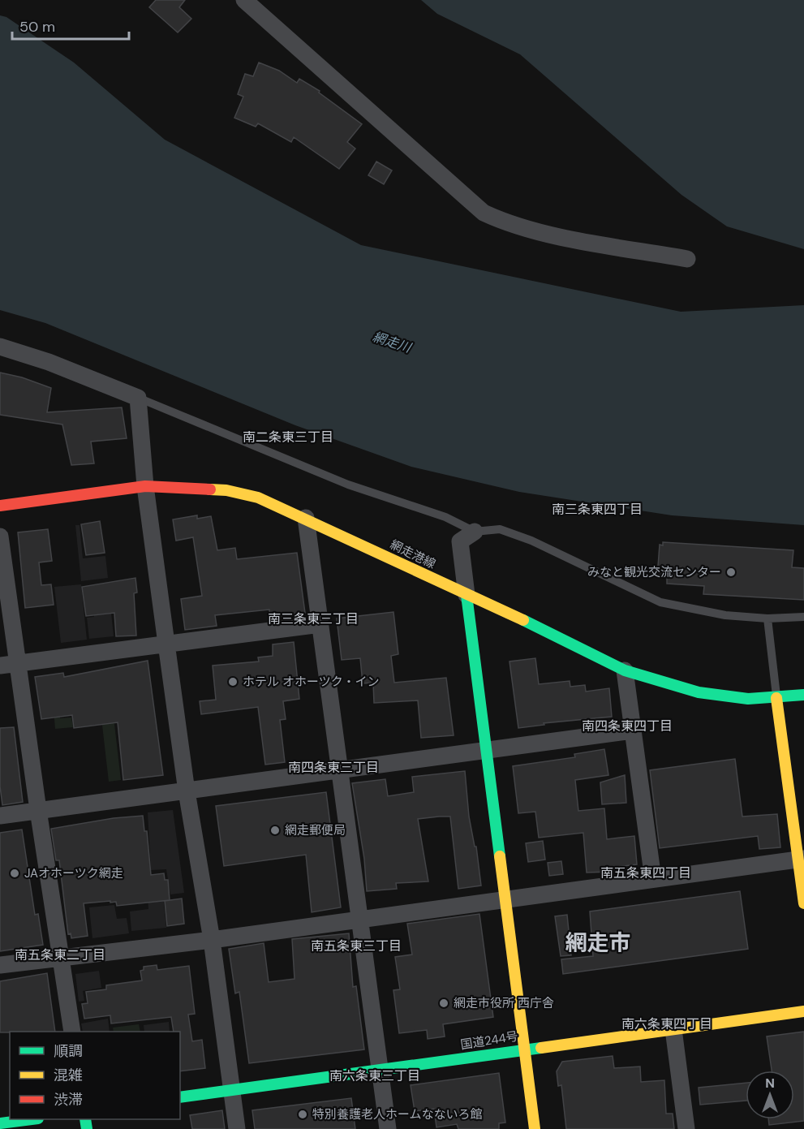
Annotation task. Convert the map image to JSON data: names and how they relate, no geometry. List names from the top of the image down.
{
  "streets": {
    "main road": ["網走港線", "国道244号"]
  },
  "districts": [
    "南二条東三丁目",
    "南三条東四丁目",
    "南三条東三丁目",
    "南四条東四丁目",
    "南四条東三丁目",
    "南五条東四丁目",
    "網走市",
    "南五条東三丁目",
    "南五条東二丁目",
    "南六条東四丁目",
    "南六条東三丁目"
  ],
  "water": ["網走川"],
  "places": [
    "みなと観光交流センター",
    "ホテル オホーツク・イン",
    "網走郵便局",
    "JAオホーツク網走",
    "網走市役所 西庁舎",
    "特別養護老人ホームなないろ館"
  ],
  "legend": ["順調", "混雑", "渋滞"],
  "scale_bar": "50 m",
  "north": "top"
}
